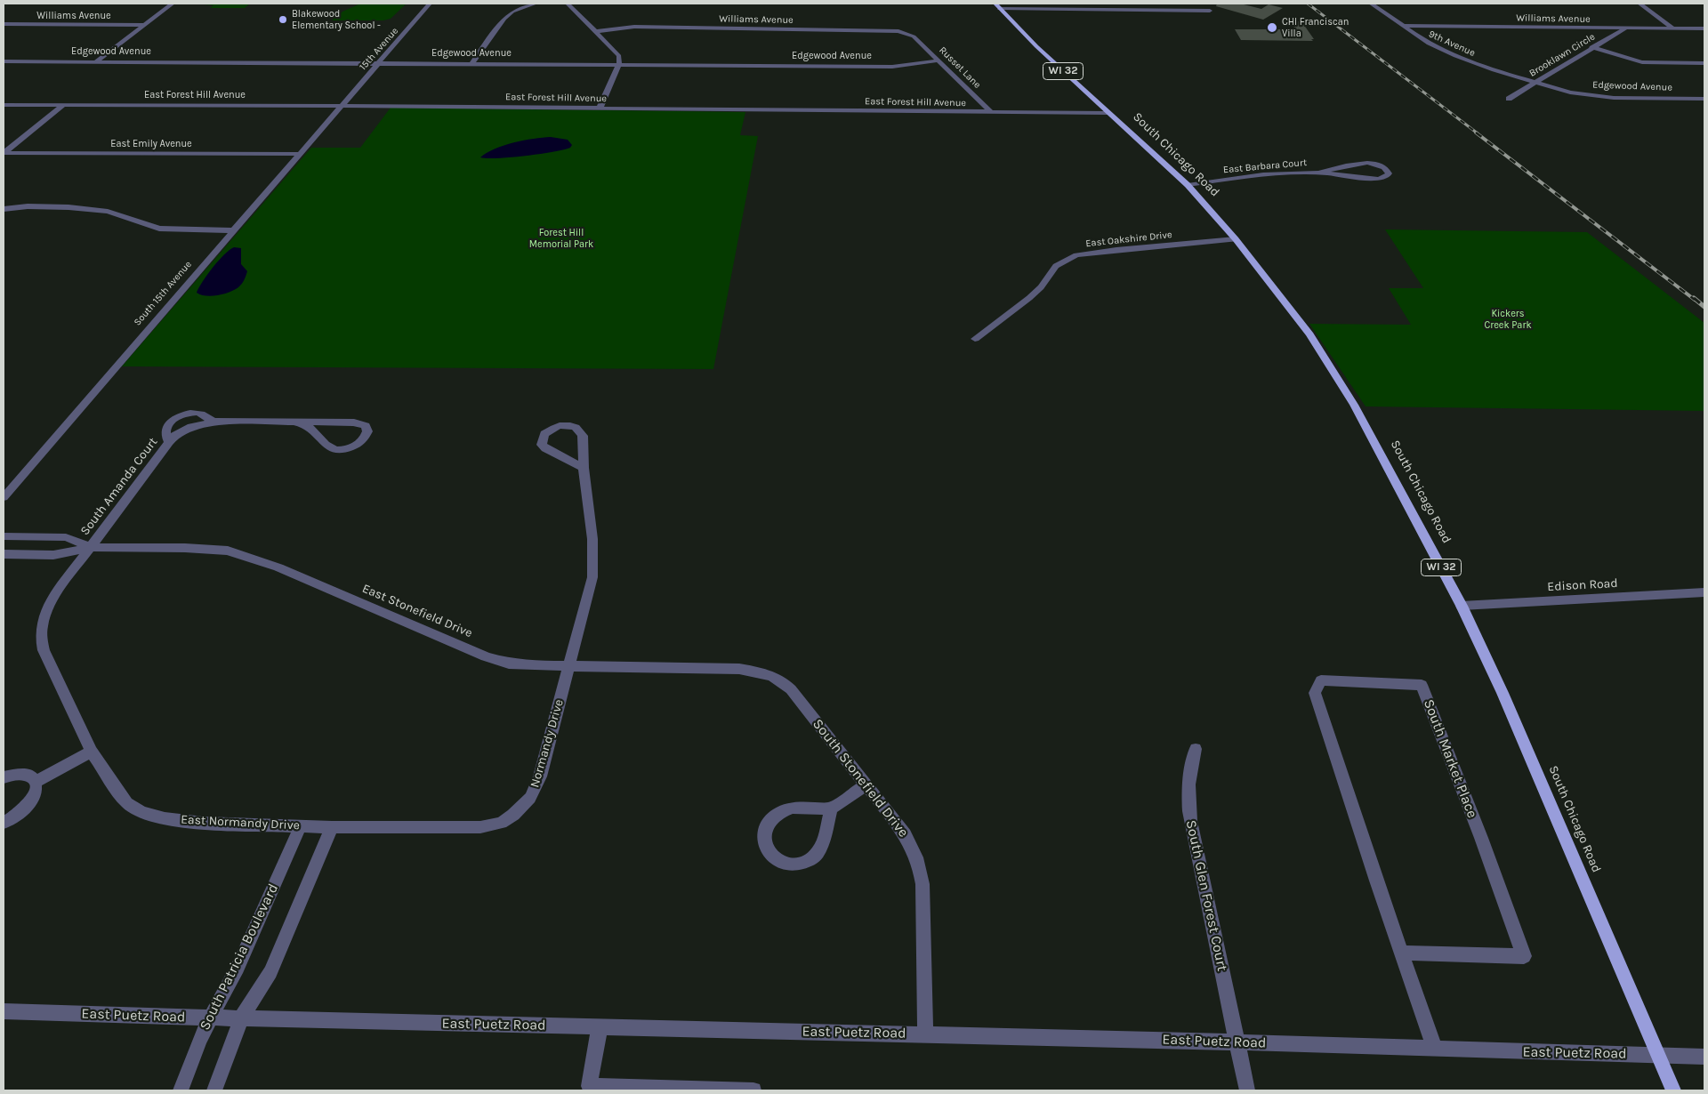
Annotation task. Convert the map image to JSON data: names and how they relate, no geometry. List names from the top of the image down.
{
  "streets": {
    "main road": ["WI 32", "South Chicago Road"],
    "street": [
      "Williams Avenue",
      "9th Avenue",
      "15th Avenue",
      "Edgewood Avenue",
      "Brooklawn Circle",
      "Russet Lane",
      "East Forest Hill Avenue",
      "East Emily Avenue",
      "East Barbara Court",
      "East Oakshire Drive",
      "South 15th Avenue",
      "South Amanda Court",
      "Edison Road",
      "East Stonefield Drive",
      "Normandy Drive",
      "South Market Place",
      "South Stonefield Drive",
      "East Normandy Drive",
      "South Glen Forest Court",
      "South Patricia Boulevard",
      "East Puetz Road"
    ]
  },
  "crossings": [
    ["Williams Avenue", "9th Avenue"],
    ["Williams Avenue", "Brooklawn Circle"],
    ["Williams Avenue", "Russet Lane"],
    ["9th Avenue", "Edgewood Avenue"],
    ["9th Avenue", "Brooklawn Circle"],
    ["15th Avenue", "Edgewood Avenue"],
    ["15th Avenue", "East Forest Hill Avenue"],
    ["15th Avenue", "South 15th Avenue"],
    ["Edgewood Avenue", "Brooklawn Circle"],
    ["Edgewood Avenue", "Russet Lane"],
    ["Russet Lane", "East Forest Hill Avenue"],
    ["East Forest Hill Avenue", "South Chicago Road"],
    ["East Forest Hill Avenue", "South 15th Avenue"],
    ["East Emily Avenue", "South 15th Avenue"],
    ["South Chicago Road", "East Barbara Court"],
    ["South Chicago Road", "East Oakshire Drive"],
    ["South Chicago Road", "Edison Road"],
    ["South Chicago Road", "East Puetz Road"],
    ["South Amanda Court", "East Stonefield Drive"],
    ["South Amanda Court", "East Normandy Drive"],
    ["East Stonefield Drive", "Normandy Drive"],
    ["East Stonefield Drive", "South Stonefield Drive"],
    ["East Stonefield Drive", "East Normandy Drive"],
    ["Normandy Drive", "East Normandy Drive"],
    ["South Market Place", "East Puetz Road"],
    ["South Stonefield Drive", "East Puetz Road"],
    ["East Normandy Drive", "South Patricia Boulevard"],
    ["South Glen Forest Court", "East Puetz Road"],
    ["South Patricia Boulevard", "East Puetz Road"]
  ],
  "parks": ["Forest Hill Memorial Park", "Kickers Creek Park"],
  "places": ["Blakewood Elementary School -", "CHI Franciscan Villa"]
}
